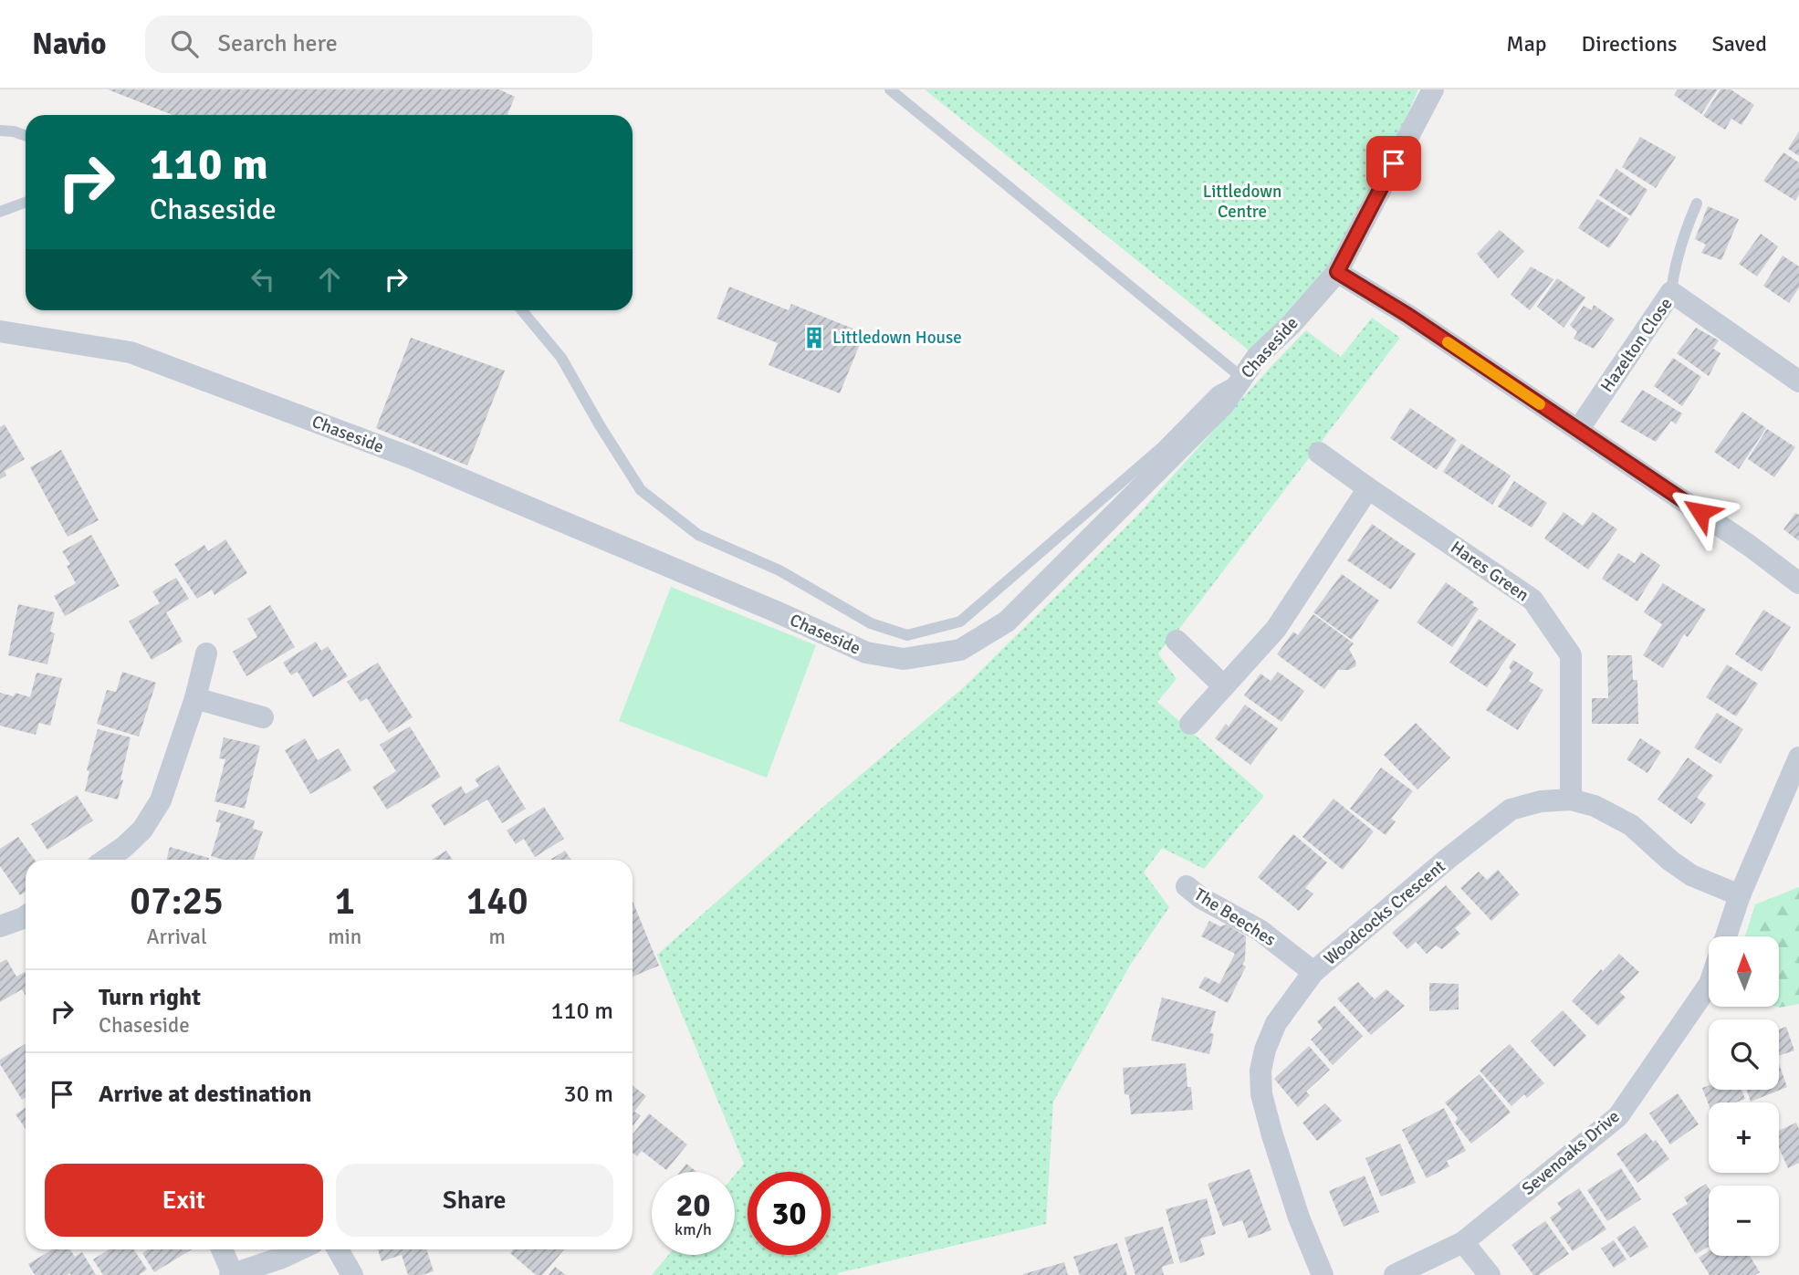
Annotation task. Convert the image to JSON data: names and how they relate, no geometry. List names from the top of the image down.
{
  "streets": {
    "street": [
      "Hazelton Close",
      "Chaseside",
      "Hares Green",
      "Woodcocks Crescent",
      "The Beeches",
      "Sevenoaks Drive"
    ]
  },
  "crossings": [
    ["Hares Green", "Woodcocks Crescent"],
    ["Woodcocks Crescent", "The Beeches"]
  ],
  "parks": ["Littledown Centre"],
  "places": {
    "building": ["Littledown House"]
  },
  "north": "top",
  "page": {
    "header": "Navio",
    "search": "Search here",
    "nav": ["Map", "Directions", "Saved"],
    "turn": ["110 m", "Chaseside"],
    "eta": [
      "07:25",
      "Arrival",
      "1",
      "min",
      "140",
      "m"
    ],
    "map_buttons": ["+", "−"],
    "list": [
      {
        "name": "Turn right",
        "note": "Chaseside",
        "value": "110 m"
      },
      {
        "name": "Arrive at destination",
        "value": "30 m"
      }
    ],
    "buttons": ["Exit", "Share"],
    "speed": "20 km/h",
    "limit": "30"
  }
}
